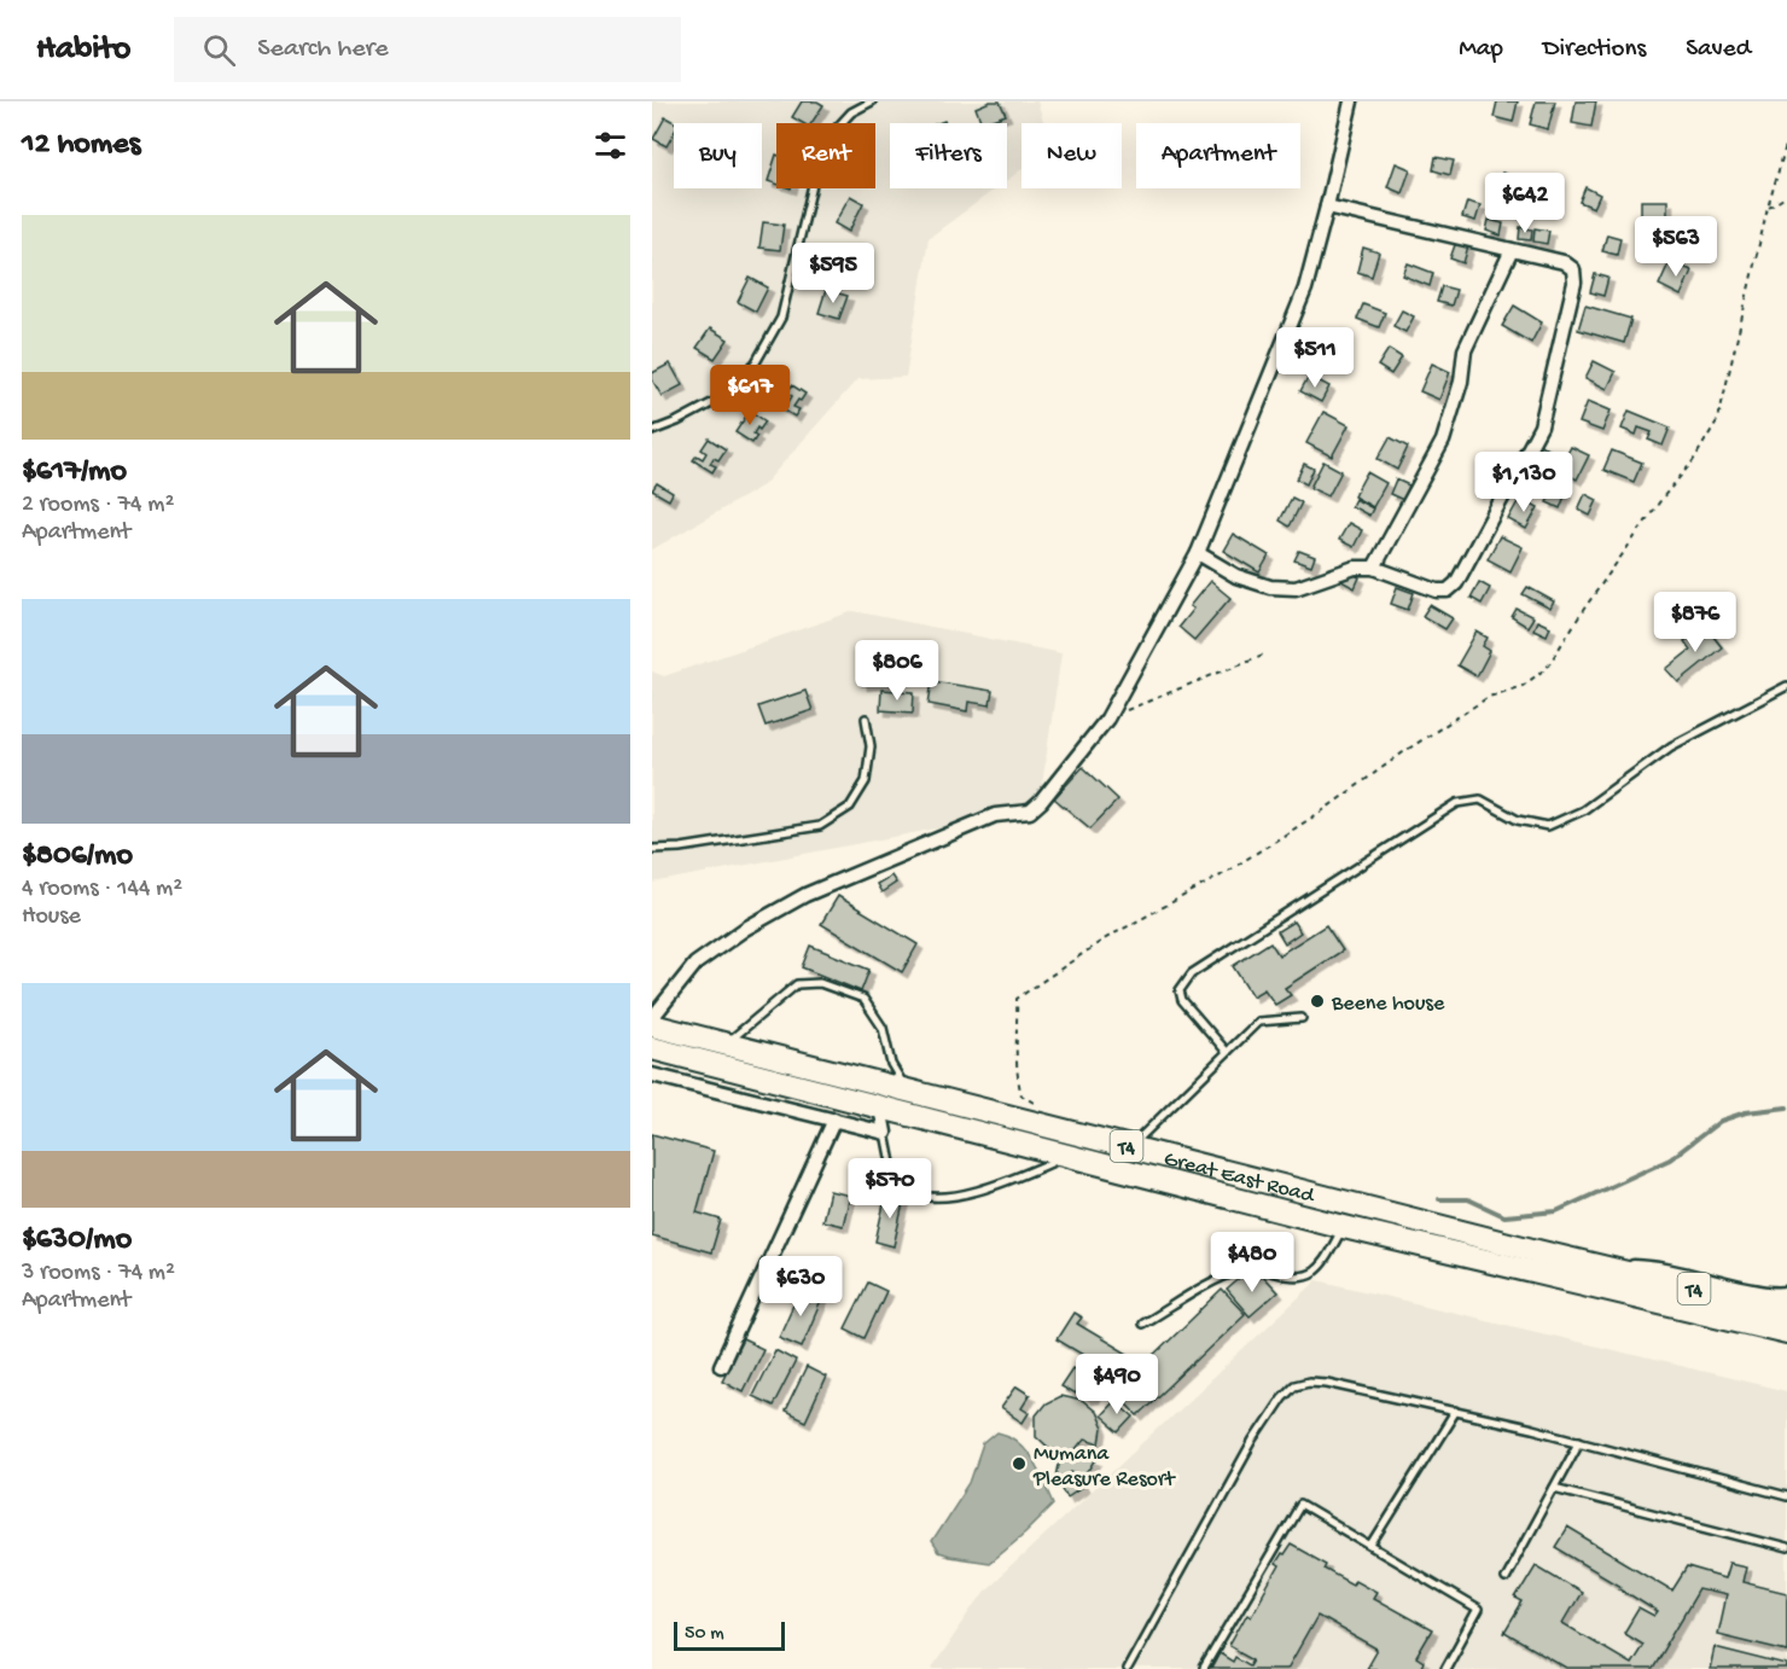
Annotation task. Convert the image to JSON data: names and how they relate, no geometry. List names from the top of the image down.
{
  "streets": {
    "main road": ["T4", "Great East Road"]
  },
  "places": ["Beene house", "Mumana Pleasure Resort"],
  "scale_bar": "50 m",
  "page": {
    "header": "Habito",
    "search": "Search here",
    "nav": ["Map", "Directions", "Saved"],
    "heading": "12 homes",
    "chip": [
      "Buy",
      "Rent",
      "Filters",
      "New",
      "Apartment"
    ],
    "price": [
      "$642",
      "$563",
      "$595",
      "$511",
      "$617",
      "$1,130",
      "$876",
      "$806",
      "$570",
      "$480",
      "$630",
      "$490"
    ],
    "list": [
      {
        "name": "$617/mo",
        "note": "2 rooms · 74 m² · Apartment"
      },
      {
        "name": "$806/mo",
        "note": "4 rooms · 144 m² · House"
      },
      {
        "name": "$630/mo",
        "note": "3 rooms · 74 m² · Apartment"
      }
    ],
    "scale": "50 m"
  }
}
